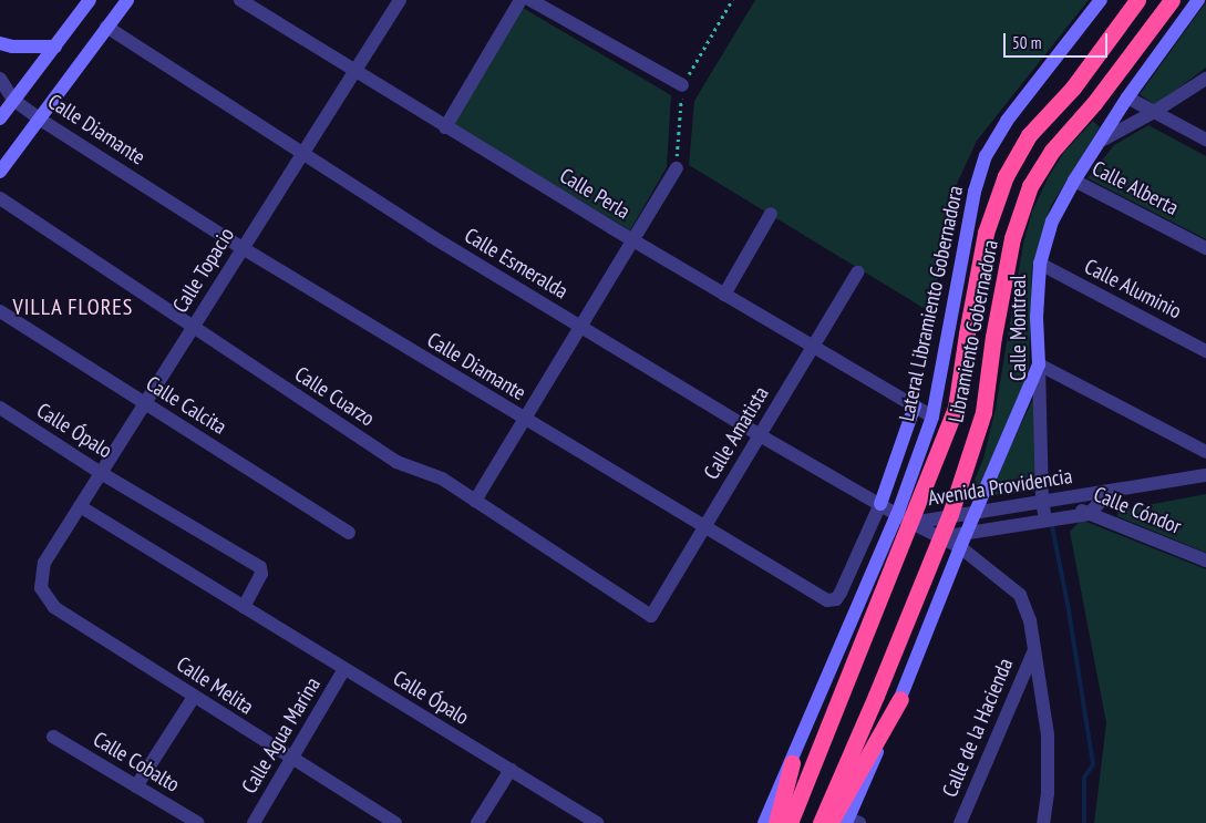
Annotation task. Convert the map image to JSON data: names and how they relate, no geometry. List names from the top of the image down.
{
  "streets": {
    "highway": ["Libramiento Gobernadora"],
    "street": [
      "Calle Diamante",
      "Calle Alberta",
      "Calle Perla",
      "Calle Esmeralda",
      "Calle Topacio",
      "Calle Aluminio",
      "Lateral Libramiento Gobernadora",
      "Calle Montreal",
      "Calle Cuarzo",
      "Calle Calcita",
      "Calle Ópalo",
      "Calle Amatista",
      "Avenida Providencia",
      "Calle Cóndor",
      "Calle Melita",
      "Calle de la Hacienda",
      "Calle Agua Marina",
      "Calle Cobalto"
    ]
  },
  "crossings": [
    ["Calle Diamante", "Calle Esmeralda"],
    ["Calle Diamante", "Calle Topacio"],
    ["Calle Diamante", "Calle Amatista"],
    ["Calle Alberta", "Calle Montreal"],
    ["Calle Perla", "Calle Topacio"],
    ["Calle Perla", "Lateral Libramiento Gobernadora"],
    ["Calle Perla", "Calle Amatista"],
    ["Calle Esmeralda", "Calle Topacio"],
    ["Calle Esmeralda", "Lateral Libramiento Gobernadora"],
    ["Calle Esmeralda", "Libramiento Gobernadora"],
    ["Calle Esmeralda", "Calle Amatista"],
    ["Calle Esmeralda", "Avenida Providencia"],
    ["Calle Topacio", "Calle Cuarzo"],
    ["Calle Topacio", "Calle Calcita"],
    ["Calle Topacio", "Calle Ópalo"],
    ["Calle Topacio", "Calle Melita"],
    ["Calle Aluminio", "Calle Montreal"],
    ["Lateral Libramiento Gobernadora", "Libramiento Gobernadora"],
    ["Lateral Libramiento Gobernadora", "Avenida Providencia"],
    ["Calle Montreal", "Avenida Providencia"],
    ["Calle Montreal", "Calle Cóndor"],
    ["Libramiento Gobernadora", "Avenida Providencia"],
    ["Calle Cuarzo", "Calle Amatista"],
    ["Calle Ópalo", "Calle Agua Marina"],
    ["Avenida Providencia", "Calle Cóndor"],
    ["Calle Melita", "Calle Agua Marina"]
  ],
  "districts": ["VILLA FLORES"],
  "scale_bar": "50 m"
}
